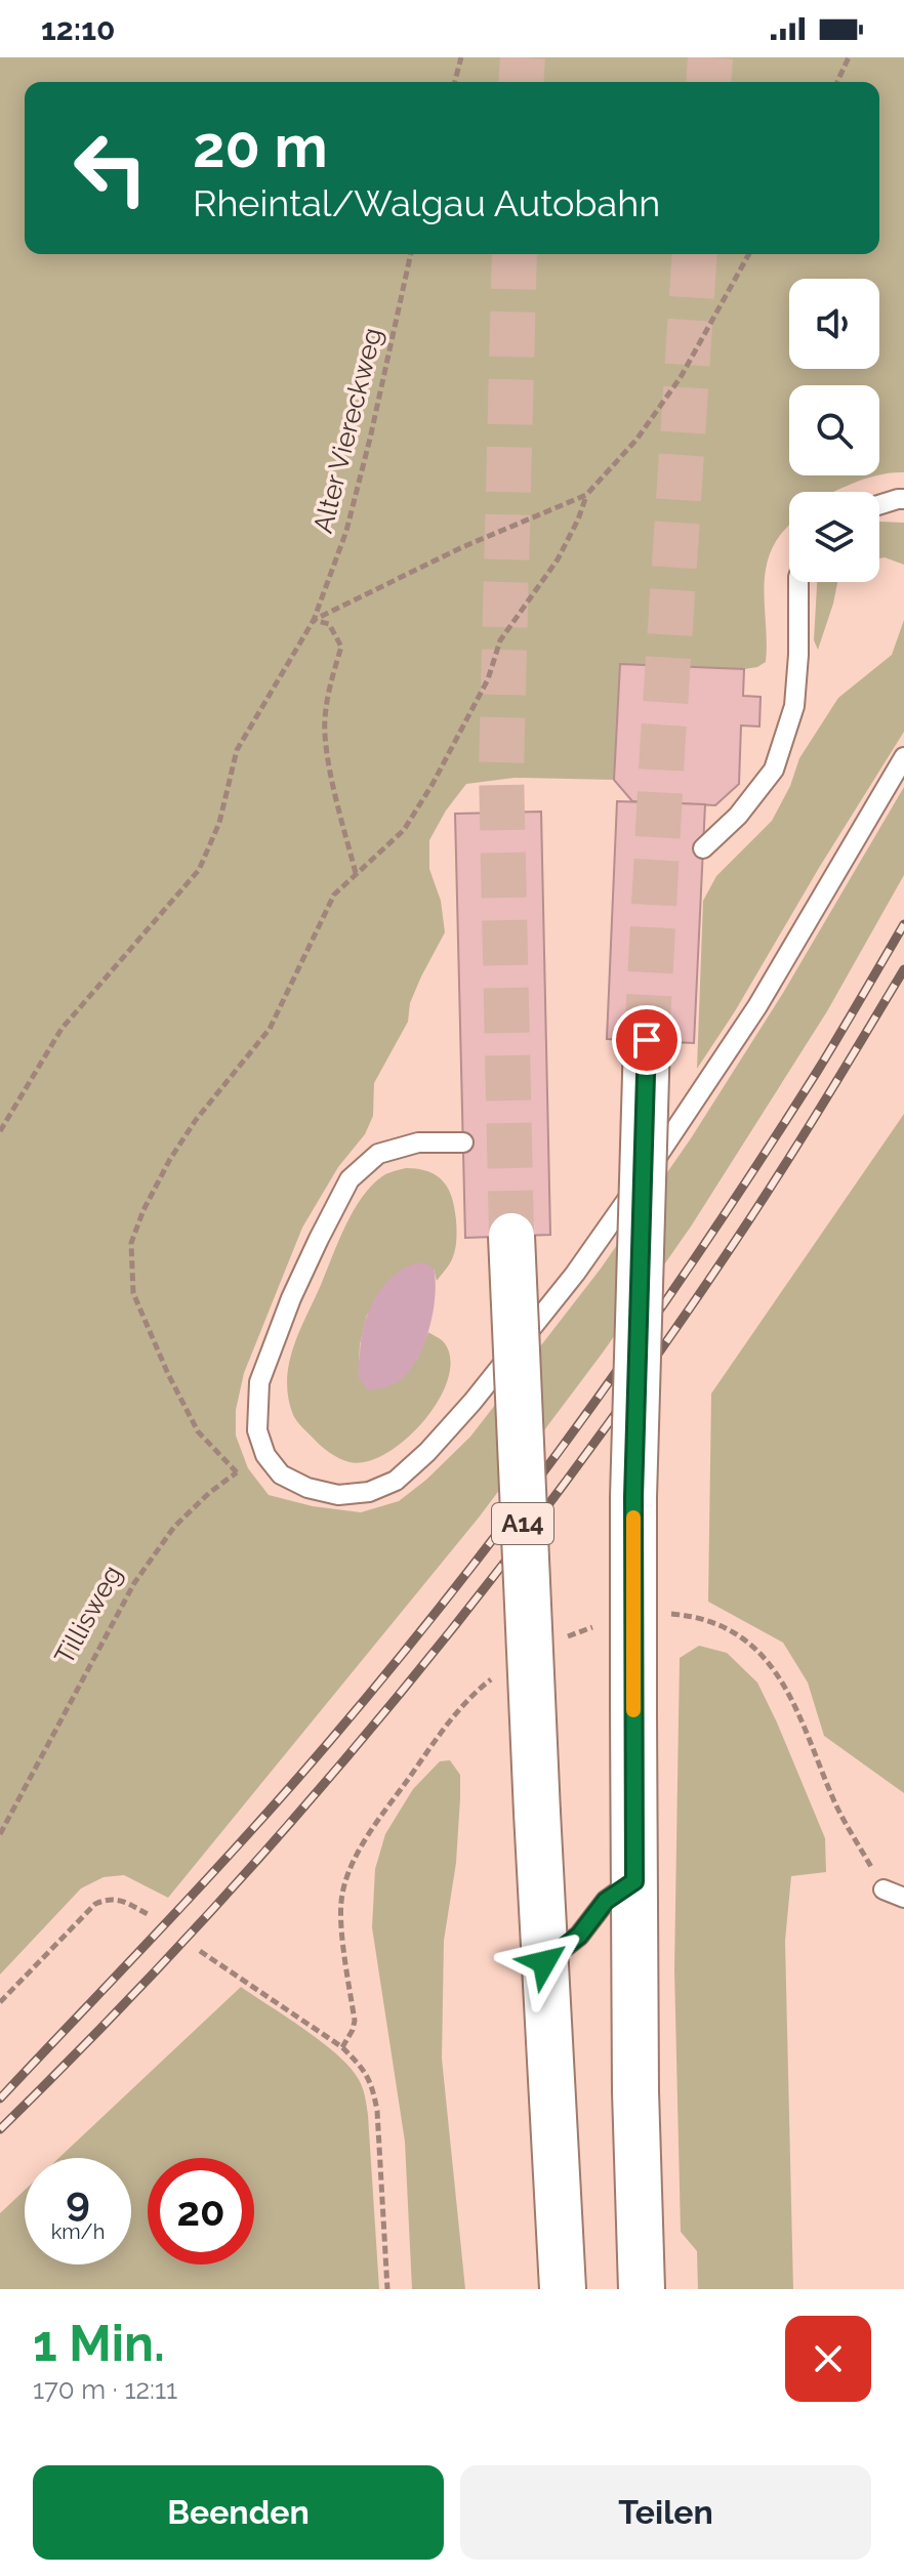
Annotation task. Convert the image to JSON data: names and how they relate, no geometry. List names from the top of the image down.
{
  "streets": {
    "highway": ["A14"],
    "path": ["Alter Viereckweg", "Tillisweg"]
  },
  "page": {
    "status": "12:10",
    "turn": ["20 m", "Rheintal/Walgau Autobahn"],
    "speed": "9 km/h",
    "limit": "20",
    "heading": ["1 Min.", "170 m · 12:11"],
    "buttons": ["Beenden", "Teilen"]
  }
}
